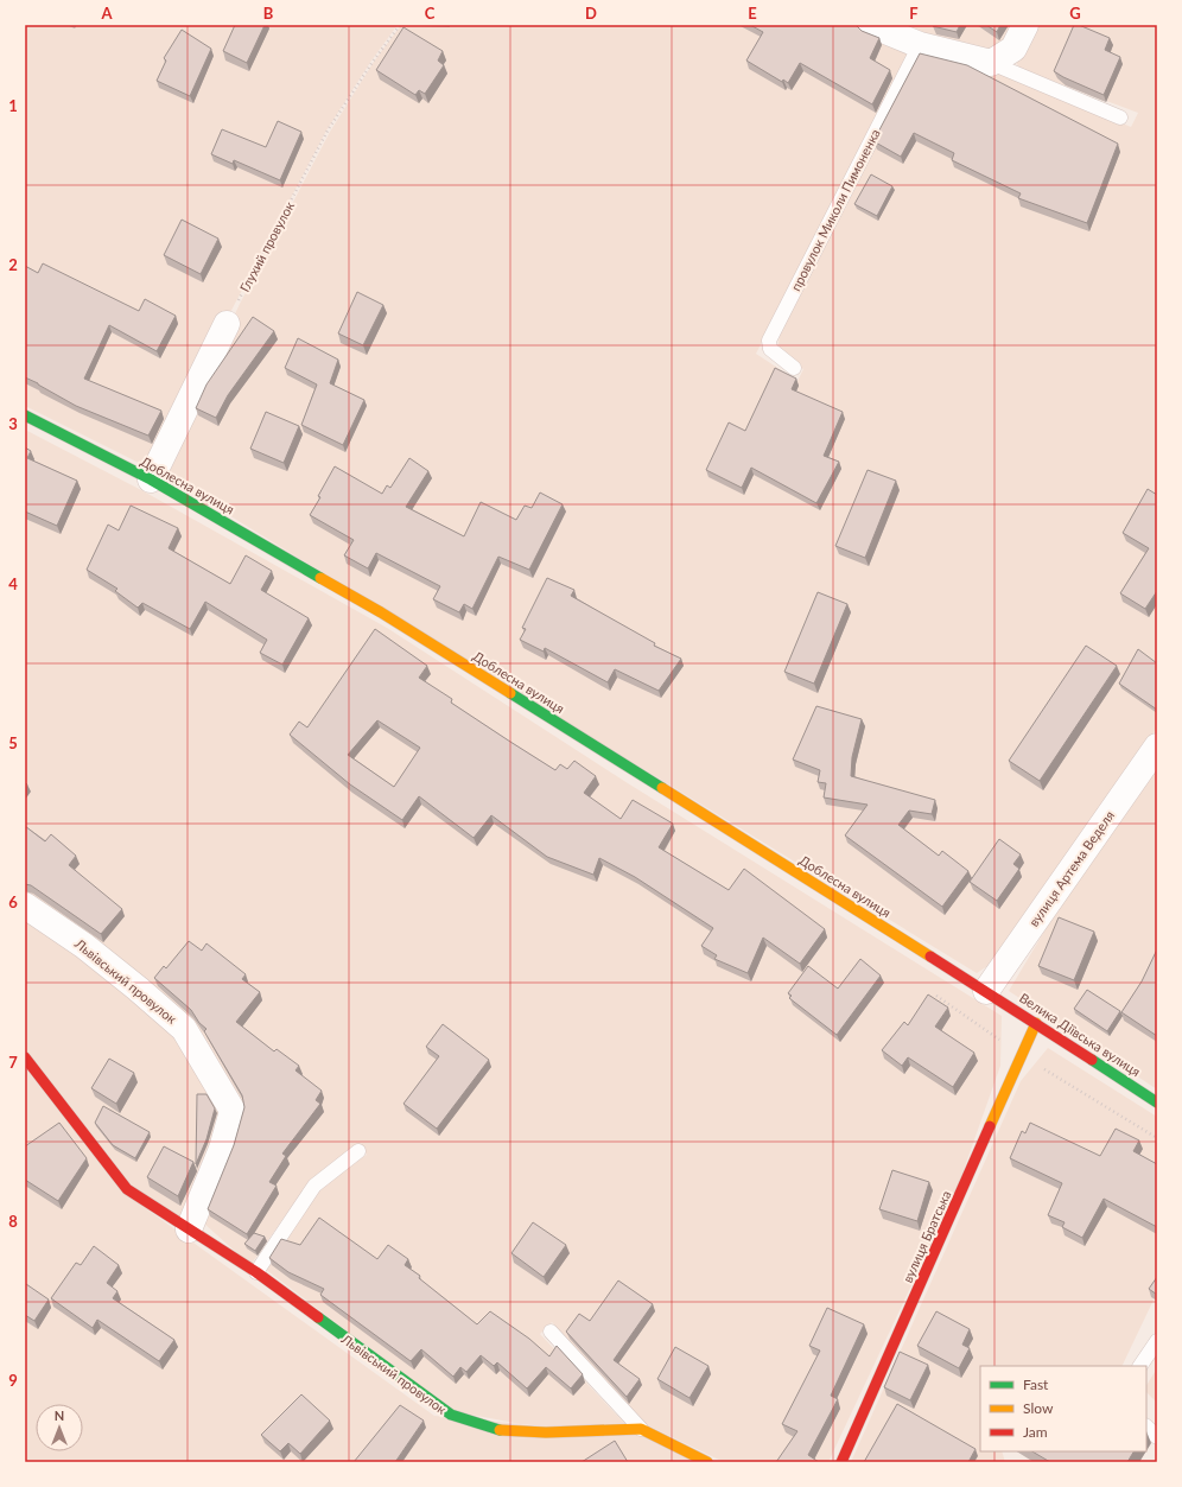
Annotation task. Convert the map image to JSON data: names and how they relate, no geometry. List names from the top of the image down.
{
  "streets": {
    "street": [
      "Доблесна вулиця",
      "вулиця Артема Веделя",
      "Львівський провулок",
      "Велика Діївська вулиця",
      "вулиця Братська"
    ],
    "lane": ["провулок Миколи Пимоненка"],
    "path": ["Глухий провулок"]
  },
  "crossings": [
    ["Доблесна вулиця", "вулиця Артема Веделя"],
    ["Доблесна вулиця", "Велика Діївська вулиця"],
    ["вулиця Артема Веделя", "Велика Діївська вулиця"],
    ["Велика Діївська вулиця", "вулиця Братська"]
  ],
  "legend": ["Fast", "Slow", "Jam"],
  "north": "top",
  "grid": {
    "columns": [
      "A",
      "B",
      "C",
      "D",
      "E",
      "F",
      "G"
    ],
    "rows": [
      "1",
      "2",
      "3",
      "4",
      "5",
      "6",
      "7",
      "8",
      "9"
    ]
  }
}
